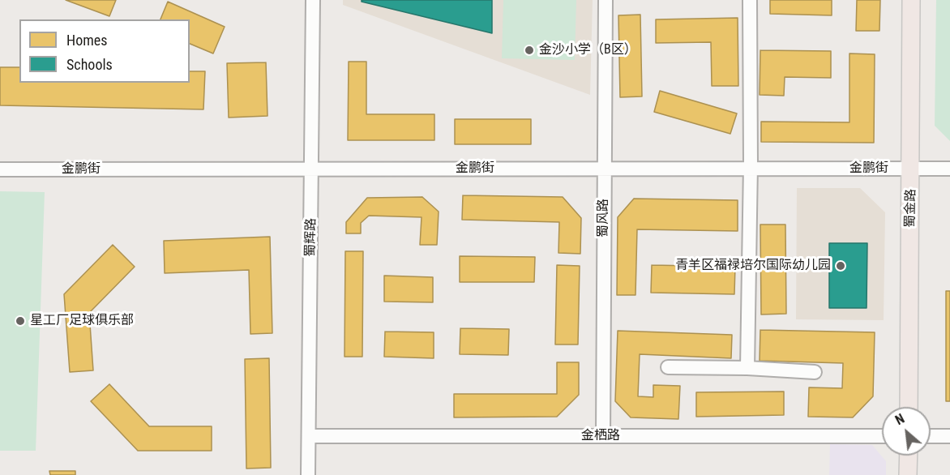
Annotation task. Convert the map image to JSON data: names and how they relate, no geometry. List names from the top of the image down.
{
  "streets": {
    "main road": ["蜀金路"],
    "street": [
      "金鹏街",
      "蜀风路",
      "蜀辉路",
      "金栖路"
    ]
  },
  "crossings": [
    ["金鹏街", "蜀金路"],
    ["金鹏街", "蜀风路"],
    ["金鹏街", "蜀辉路"],
    ["蜀风路", "金栖路"],
    ["蜀辉路", "金栖路"]
  ],
  "places": ["金沙小学（B区）", "青羊区福禄培尔国际幼儿园", "星工厂足球俱乐部"],
  "legend": ["Homes", "Schools"],
  "north": "top left"
}
